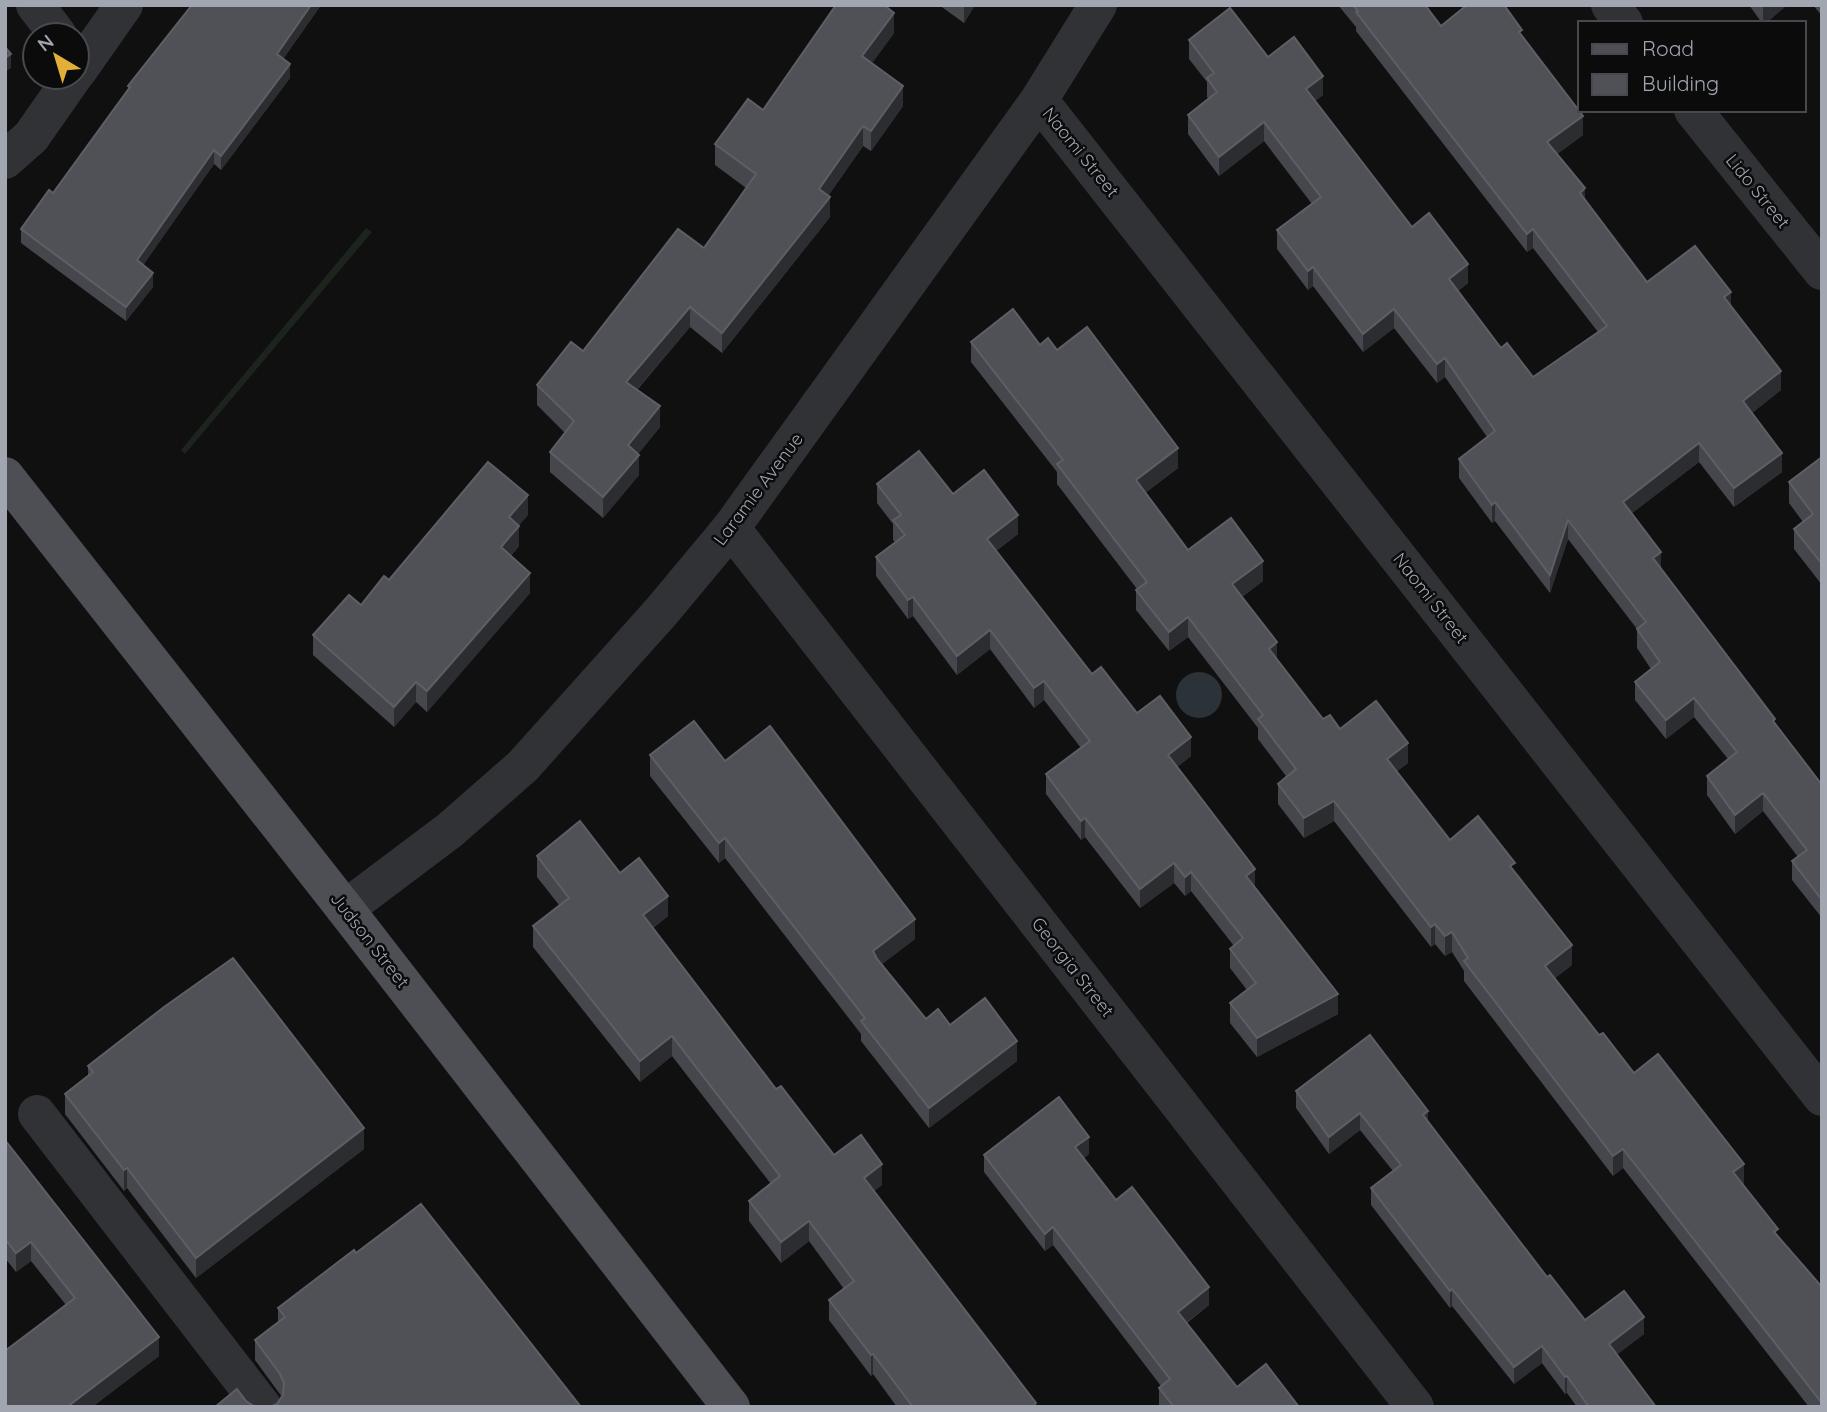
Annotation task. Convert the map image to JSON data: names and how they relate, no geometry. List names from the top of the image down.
{
  "streets": {
    "main road": ["Judson Street"],
    "street": [
      "Naomi Street",
      "Lido Street",
      "Laramie Avenue",
      "Georgia Street"
    ]
  },
  "crossings": [
    ["Naomi Street", "Laramie Avenue"],
    ["Laramie Avenue", "Judson Street"],
    ["Laramie Avenue", "Georgia Street"]
  ],
  "legend": ["Road", "Building"],
  "north": "top left"
}
